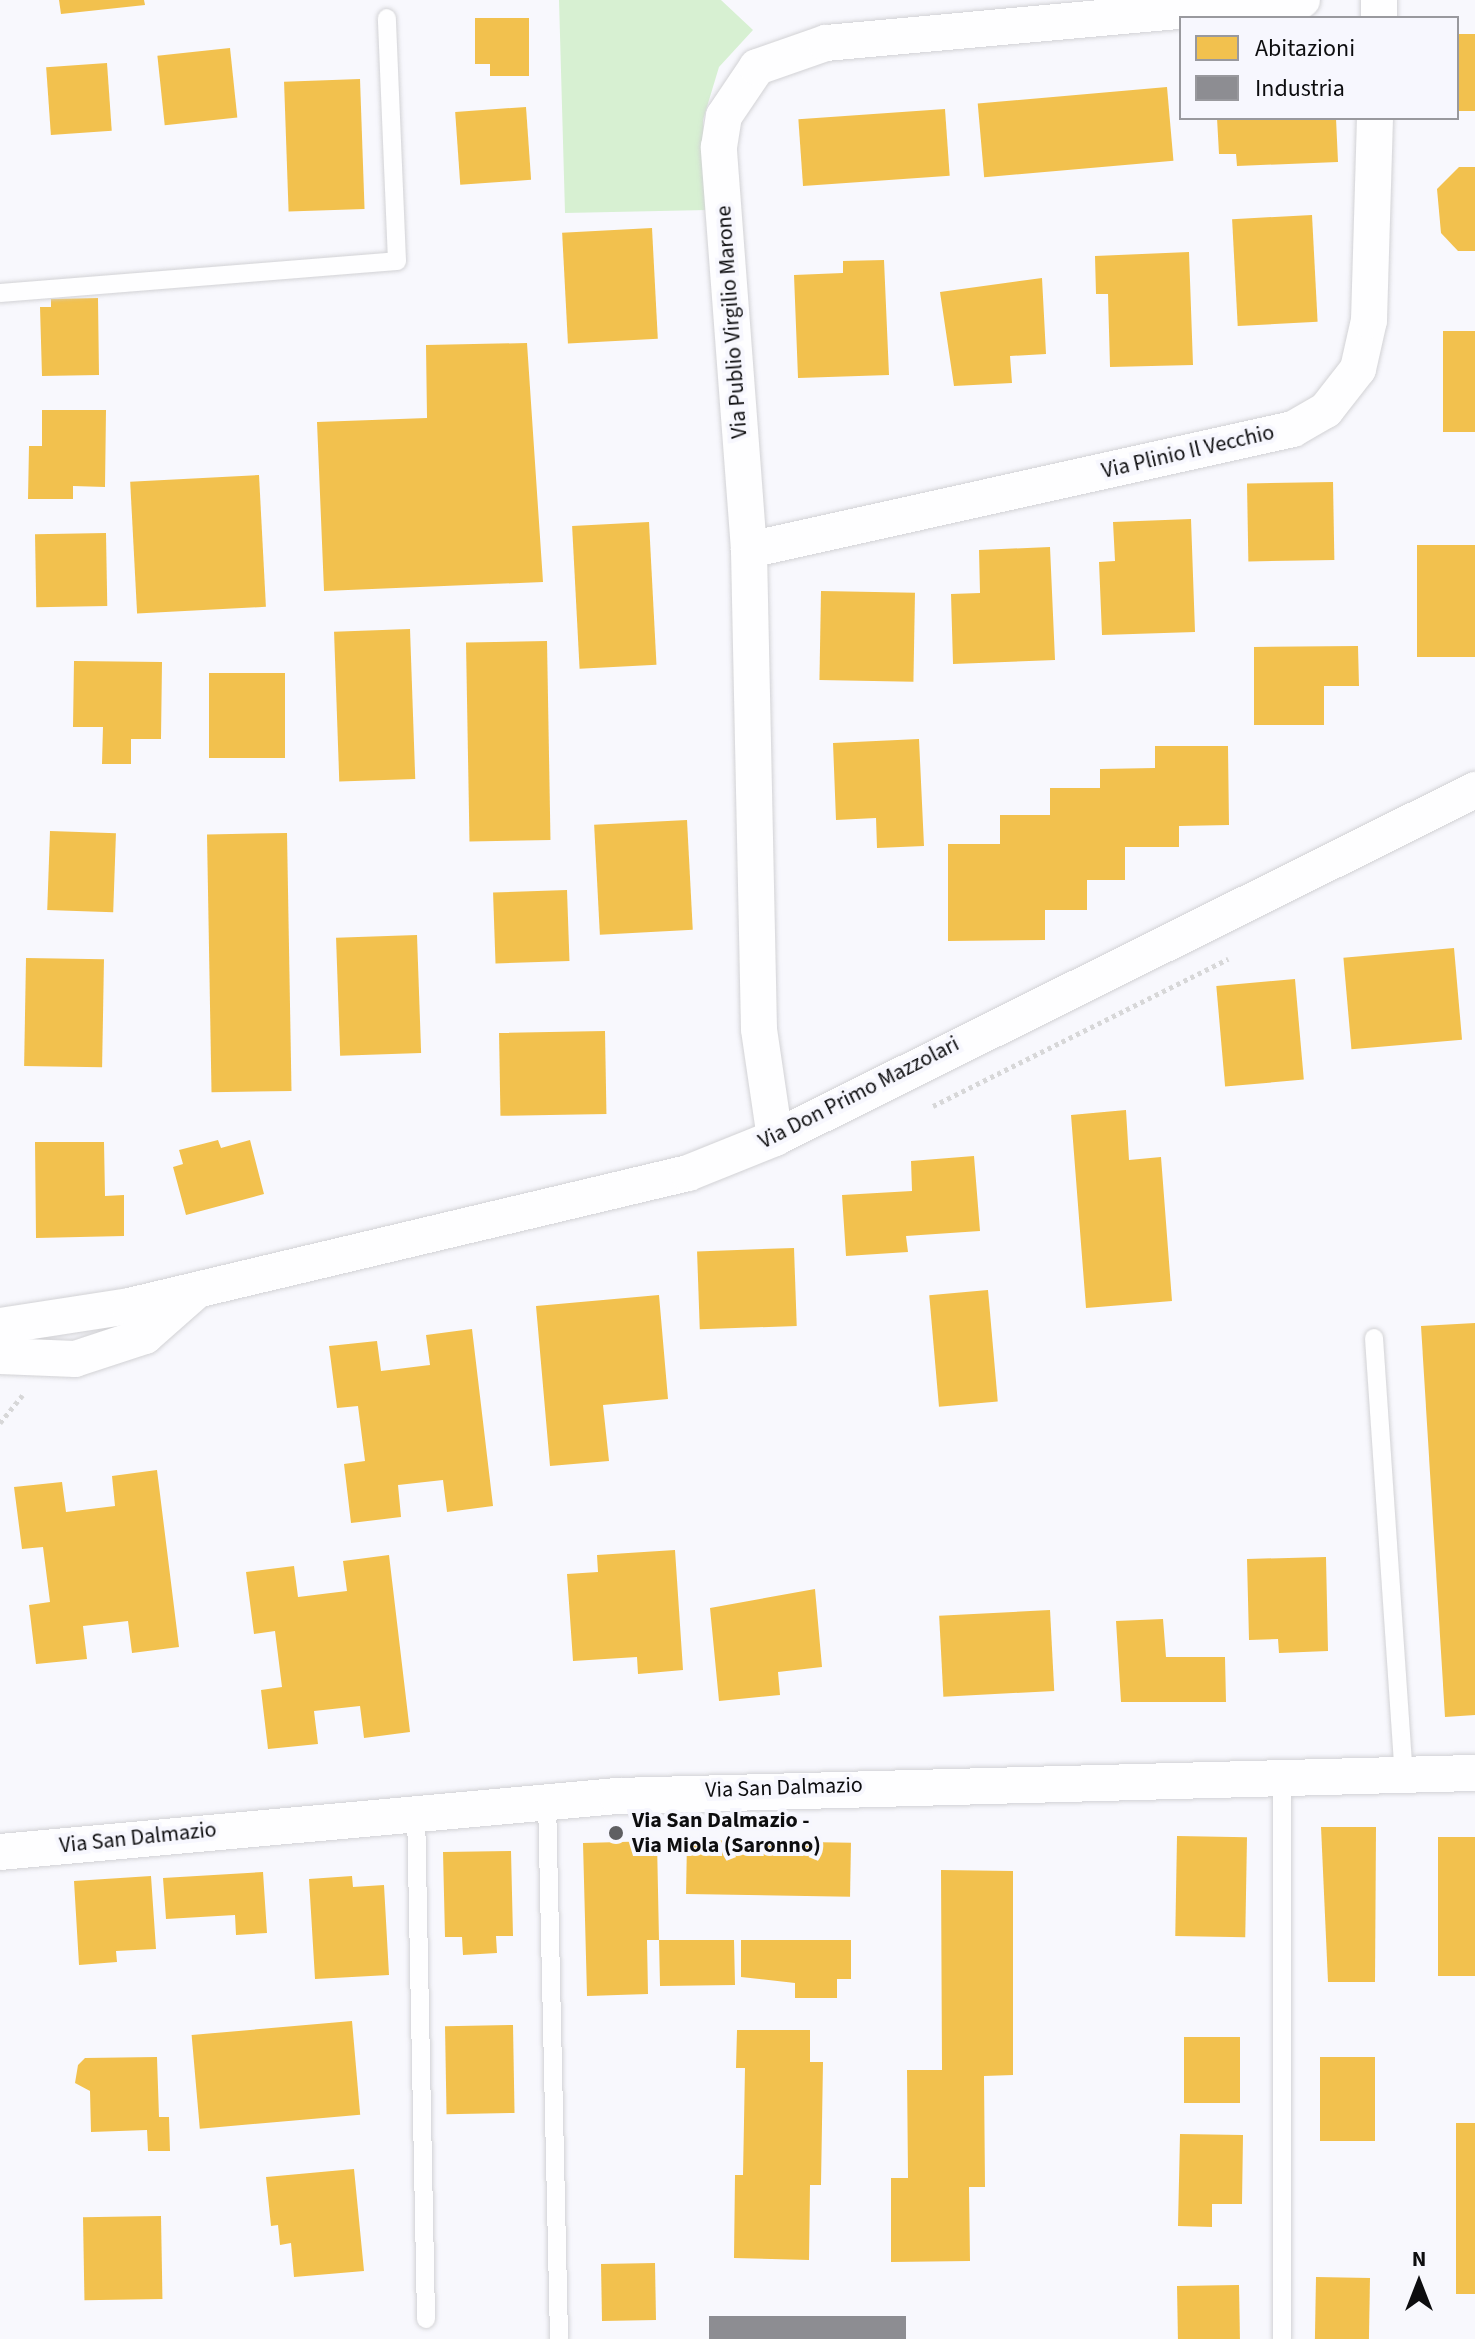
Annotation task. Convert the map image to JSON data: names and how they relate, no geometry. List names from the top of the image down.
{
  "streets": {
    "street": [
      "Via Publio Virgilio Marone",
      "Via Plinio Il Vecchio",
      "Via Don Primo Mazzolari",
      "Via San Dalmazio"
    ]
  },
  "crossings": [
    ["Via Publio Virgilio Marone", "Via Plinio Il Vecchio"],
    ["Via Publio Virgilio Marone", "Via Don Primo Mazzolari"]
  ],
  "places": ["Via San Dalmazio - Via Miola (Saronno)"],
  "legend": ["Abitazioni", "Industria"],
  "north": "top"
}
